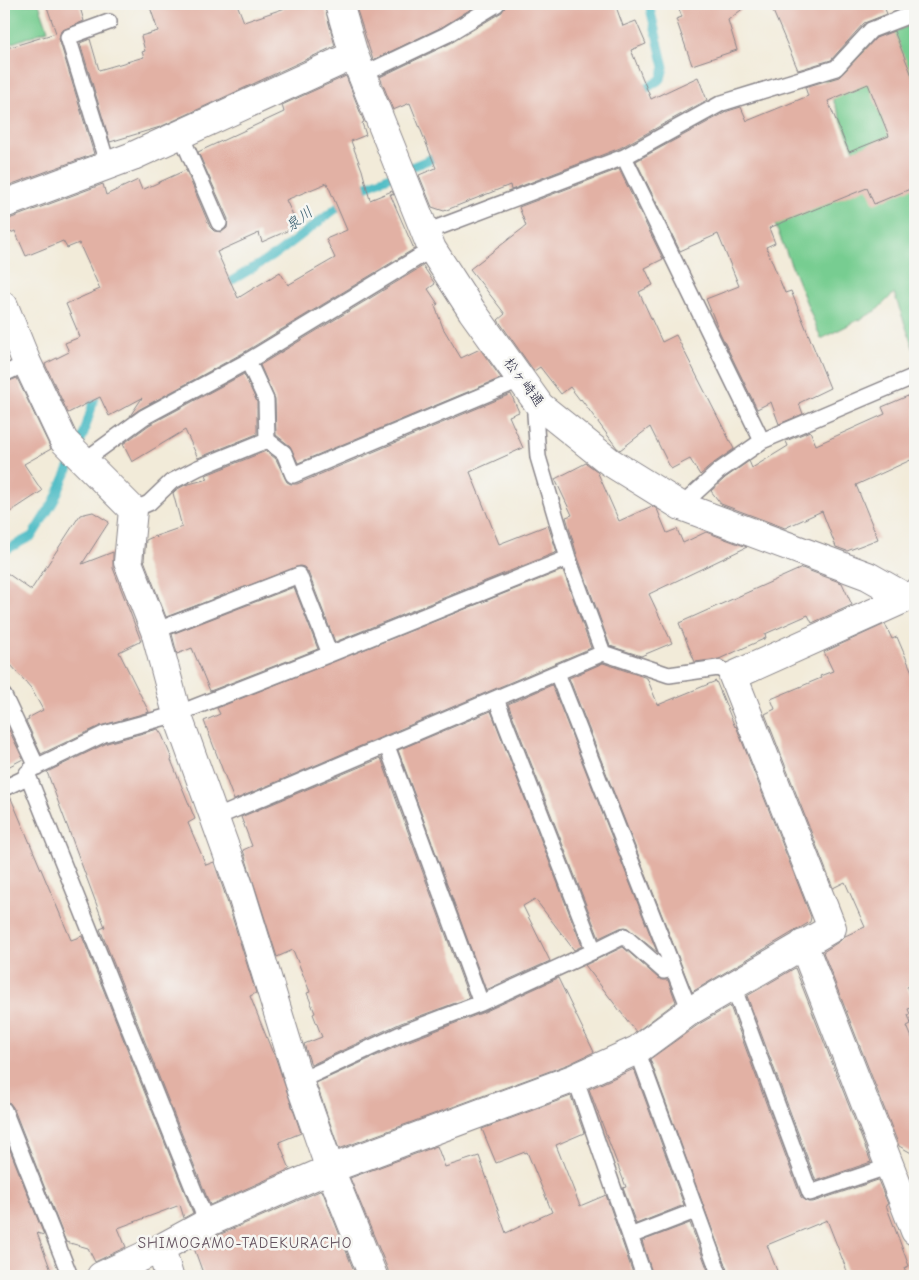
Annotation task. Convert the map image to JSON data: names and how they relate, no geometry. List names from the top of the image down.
{
  "streets": {
    "street": ["松ヶ崎通"]
  },
  "districts": ["SHIMOGAMO-TADEKURACHO"],
  "water": ["泉川"]
}
